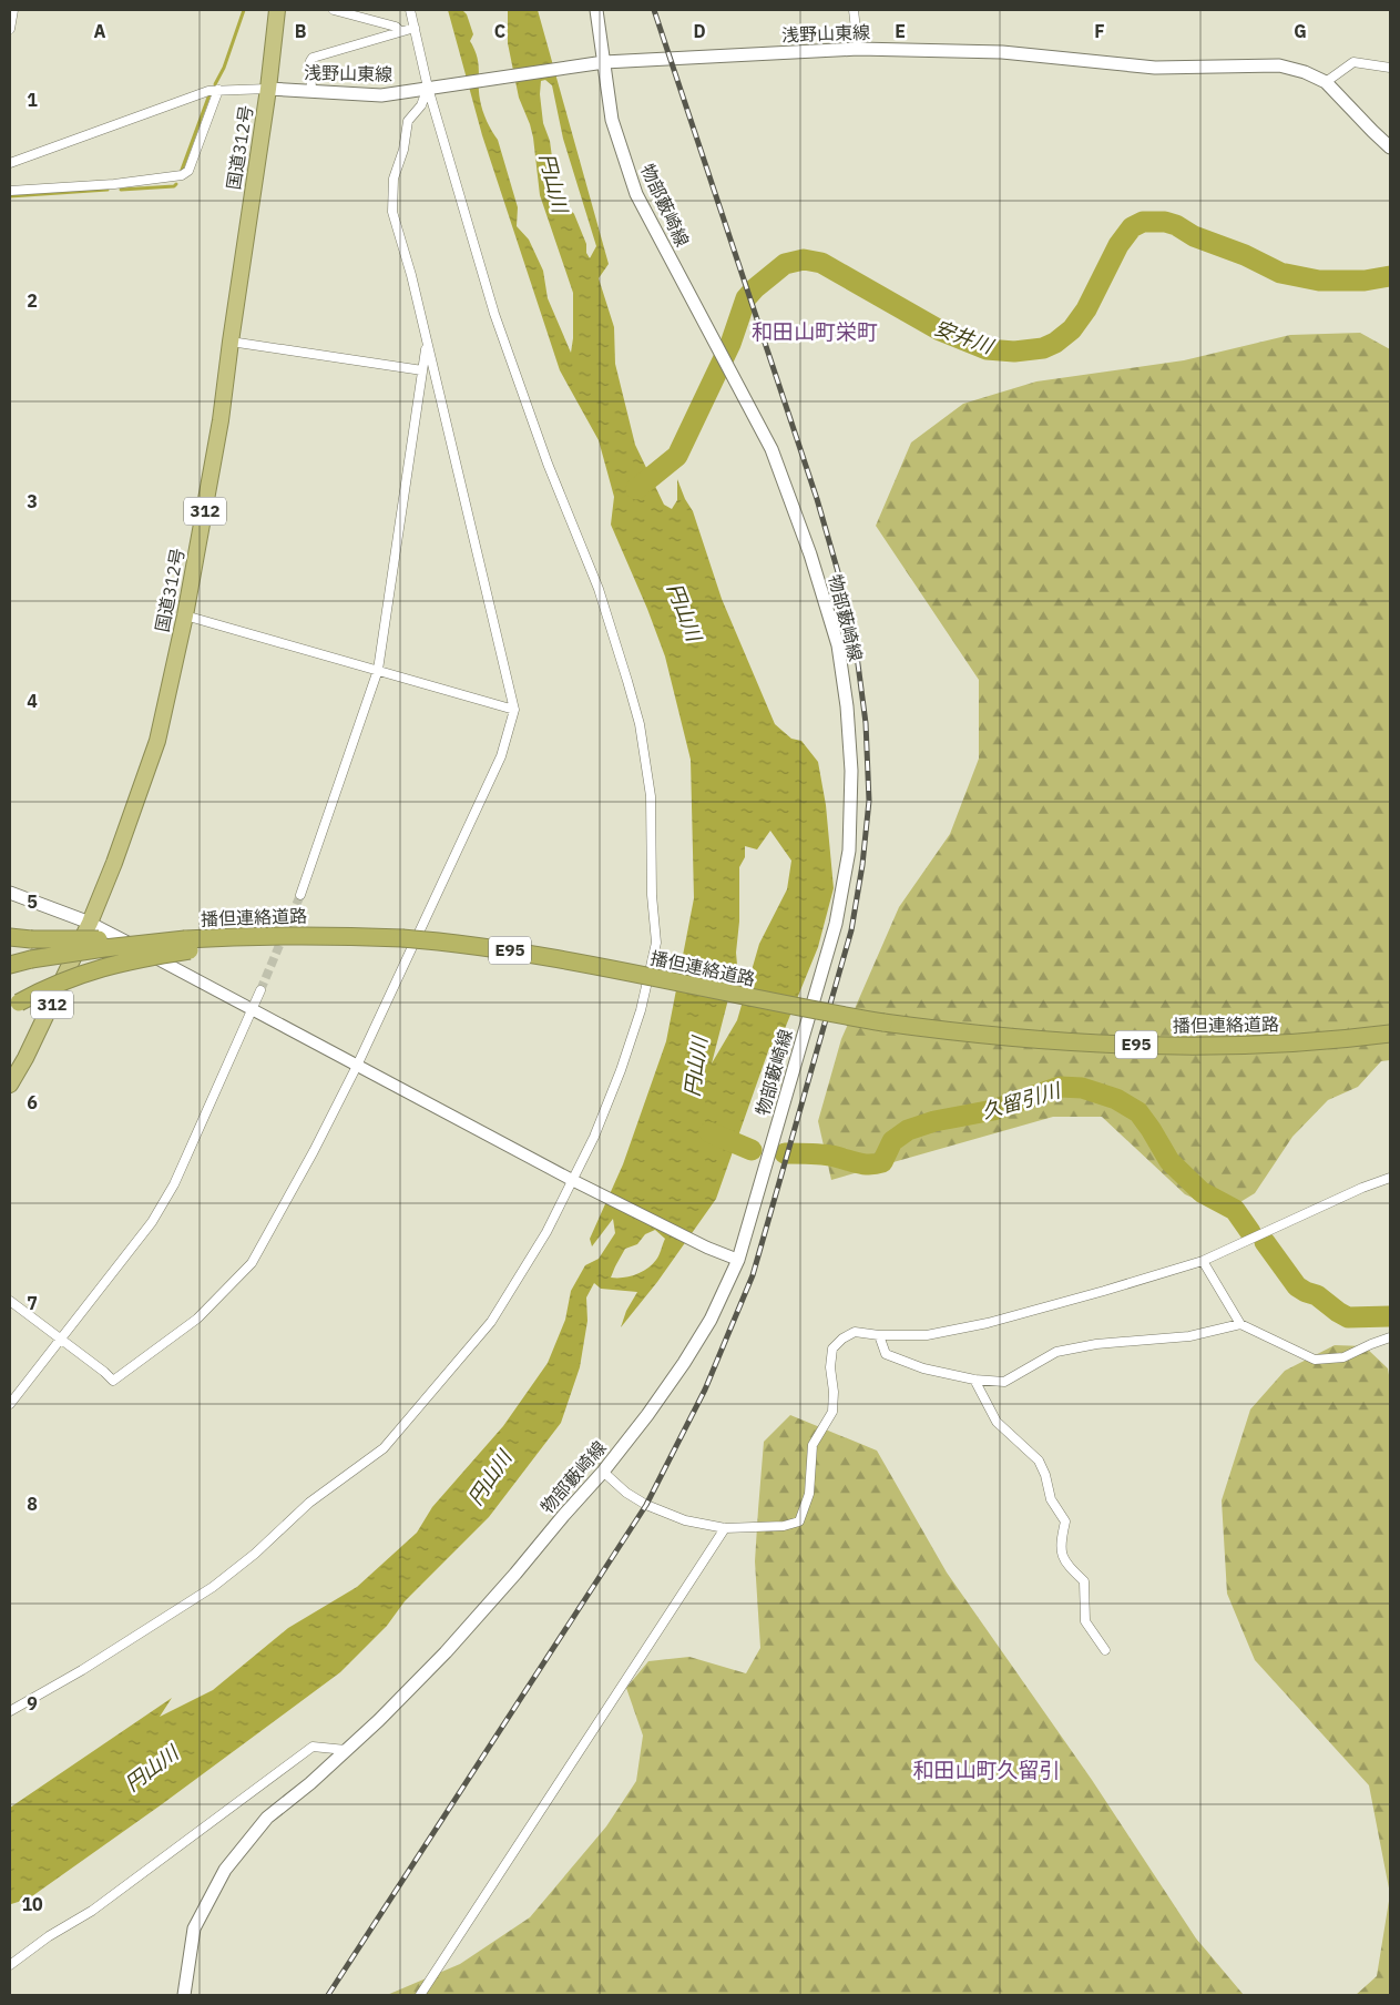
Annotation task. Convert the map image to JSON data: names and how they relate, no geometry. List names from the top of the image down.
{
  "streets": {
    "highway": [
      "国道312号",
      "312",
      "播但連絡道路",
      "E95"
    ],
    "main road": ["浅野山東線", "物部藪崎線"]
  },
  "crossings": [
    ["浅野山東線", "国道312号"],
    ["浅野山東線", "物部藪崎線"]
  ],
  "districts": ["和田山町栄町", "和田山町久留引"],
  "water": ["円山川", "安井川", "久留引川"],
  "grid": {
    "columns": [
      "A",
      "B",
      "C",
      "D",
      "E",
      "F",
      "G"
    ],
    "rows": [
      "1",
      "2",
      "3",
      "4",
      "5",
      "6",
      "7",
      "8",
      "9",
      "10"
    ]
  }
}
